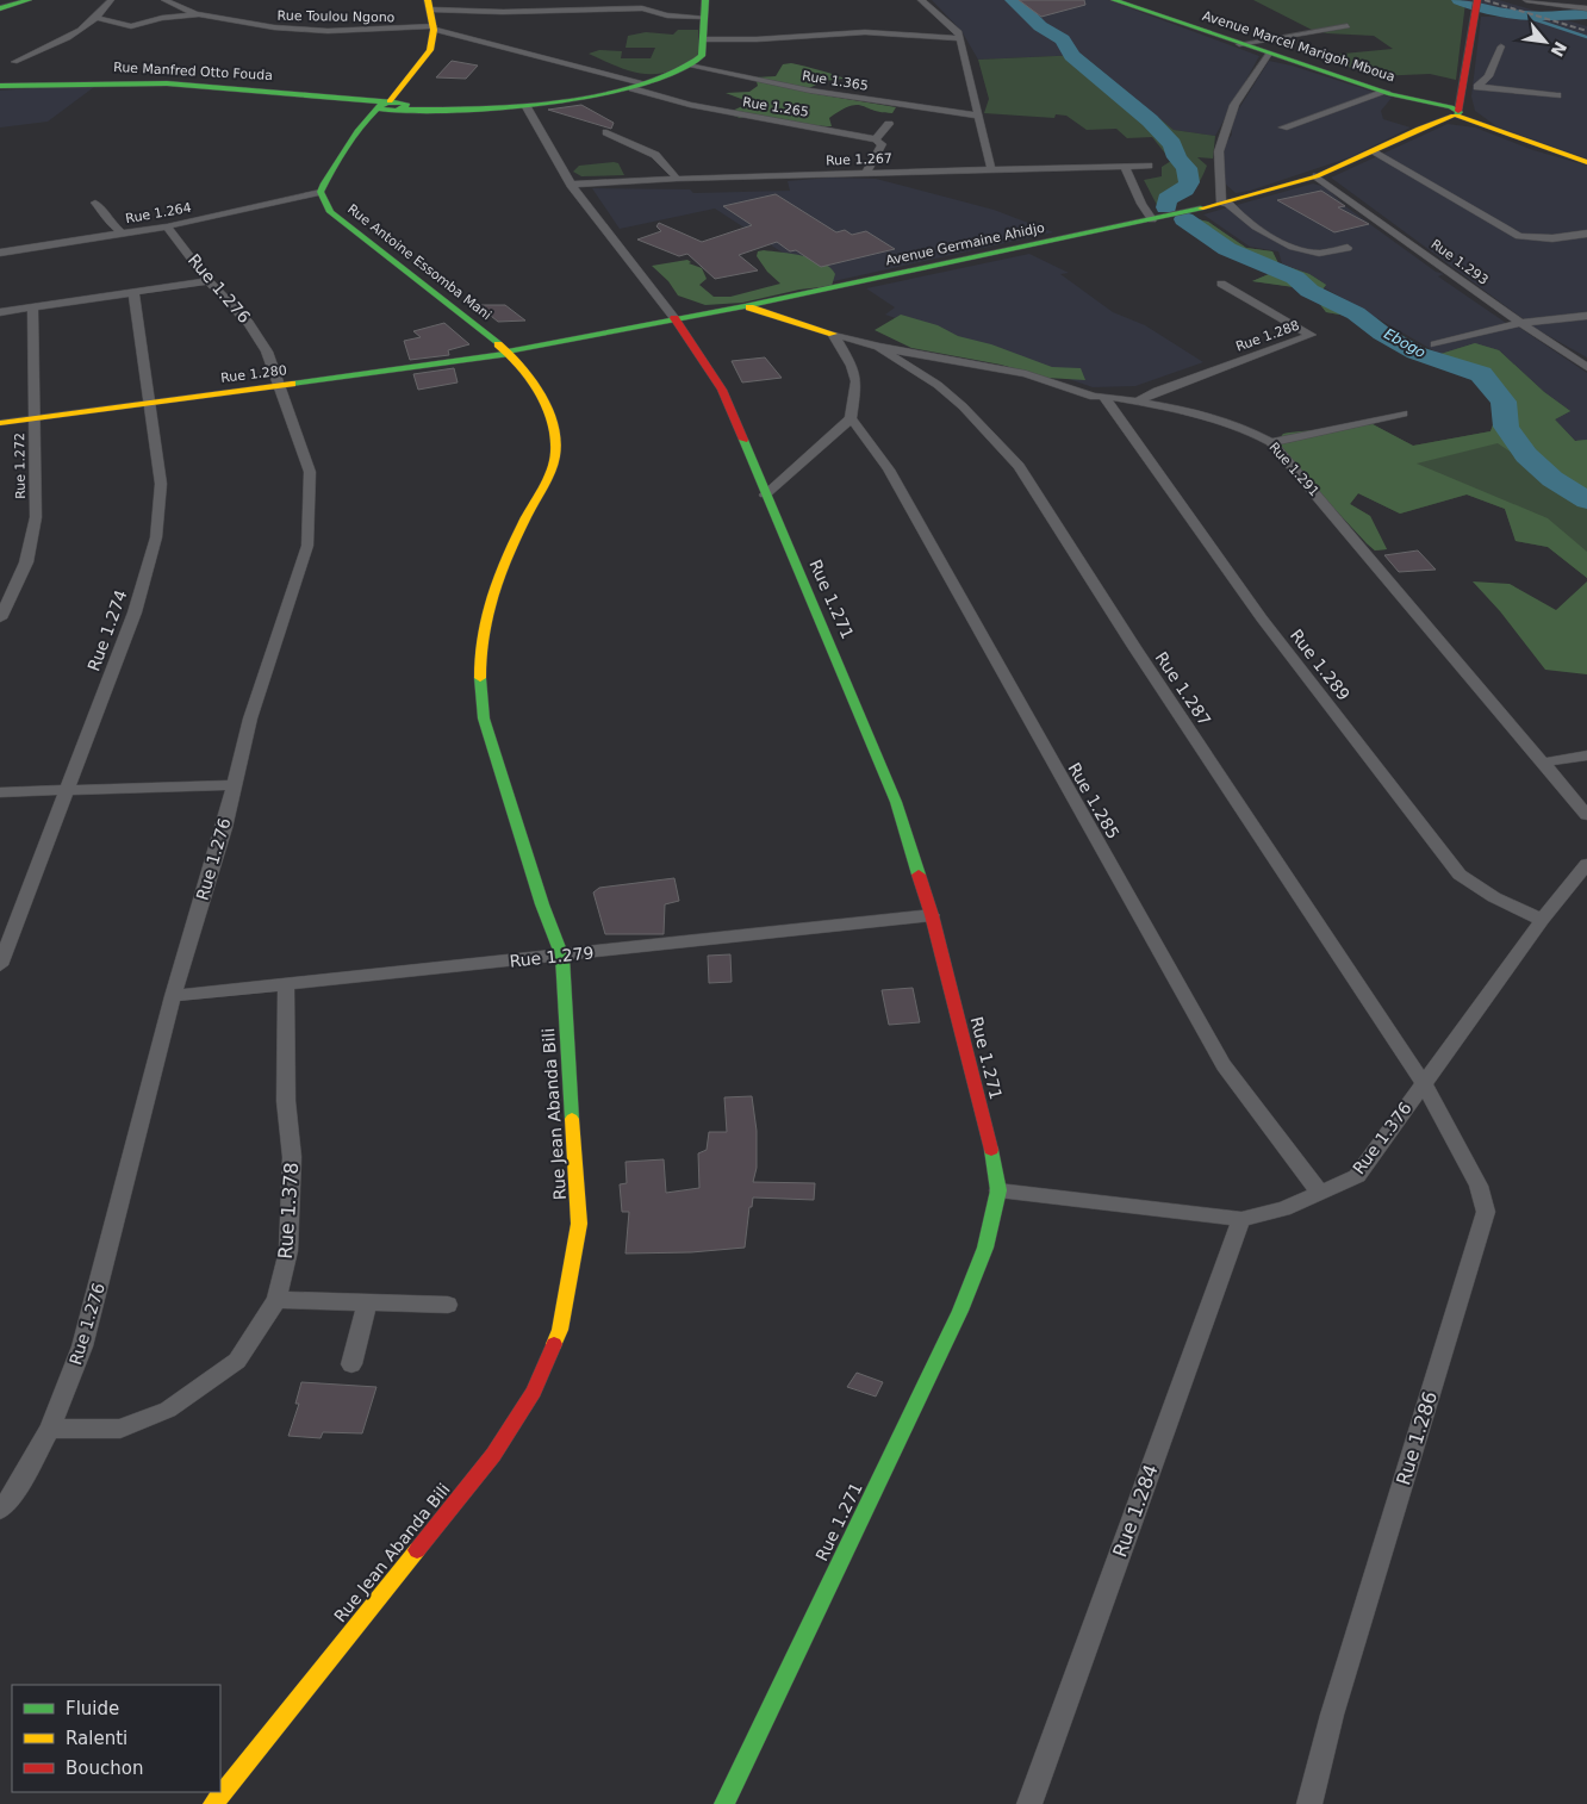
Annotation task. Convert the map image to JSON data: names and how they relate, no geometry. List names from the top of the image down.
{
  "streets": {
    "main road": [
      "Avenue Marcel Marigoh Mboua",
      "Rue Manfred Otto Fouda",
      "Avenue Germaine Ahidjo",
      "Rue Antoine Essomba Mani",
      "Rue 1.280",
      "Rue 1.271",
      "Rue Jean Abanda Bili"
    ],
    "street": [
      "Rue Toulou Ngono",
      "Rue 1.365",
      "Rue 1.265",
      "Rue 1.267",
      "Rue 1.264",
      "Rue 1.293",
      "Rue 1.276",
      "Rue 1.288",
      "Rue 1.272",
      "Rue 1.291",
      "Rue 1.274",
      "Rue 1.289",
      "Rue 1.287",
      "Rue 1.285",
      "Rue 1.279",
      "Rue 1.376",
      "Rue 1.378",
      "Rue 1.286",
      "Rue 1.284"
    ]
  },
  "crossings": [
    ["Rue Toulou Ngono", "Rue 1.265"],
    ["Avenue Marcel Marigoh Mboua", "Avenue Germaine Ahidjo"],
    ["Rue 1.264", "Rue Antoine Essomba Mani"],
    ["Rue 1.264", "Rue 1.276"],
    ["Avenue Germaine Ahidjo", "Rue Antoine Essomba Mani"],
    ["Avenue Germaine Ahidjo", "Rue 1.293"],
    ["Avenue Germaine Ahidjo", "Rue 1.280"],
    ["Avenue Germaine Ahidjo", "Rue 1.271"],
    ["Avenue Germaine Ahidjo", "Rue Jean Abanda Bili"],
    ["Rue Antoine Essomba Mani", "Rue 1.280"],
    ["Rue Antoine Essomba Mani", "Rue Jean Abanda Bili"],
    ["Rue 1.276", "Rue 1.280"],
    ["Rue 1.276", "Rue 1.279"],
    ["Rue 1.276", "Rue 1.378"],
    ["Rue 1.288", "Rue 1.291"],
    ["Rue 1.280", "Rue 1.272"],
    ["Rue 1.280", "Rue 1.274"],
    ["Rue 1.280", "Rue Jean Abanda Bili"],
    ["Rue 1.291", "Rue 1.289"],
    ["Rue 1.291", "Rue 1.287"],
    ["Rue 1.271", "Rue 1.279"],
    ["Rue 1.271", "Rue 1.376"],
    ["Rue 1.289", "Rue 1.376"],
    ["Rue 1.287", "Rue 1.376"],
    ["Rue 1.287", "Rue 1.286"],
    ["Rue 1.285", "Rue 1.376"],
    ["Rue 1.279", "Rue Jean Abanda Bili"],
    ["Rue 1.279", "Rue 1.378"],
    ["Rue 1.376", "Rue 1.286"],
    ["Rue 1.376", "Rue 1.284"]
  ],
  "water": ["Ebogo"],
  "legend": ["Fluide", "Ralenti", "Bouchon"],
  "north": "bottom right"
}
